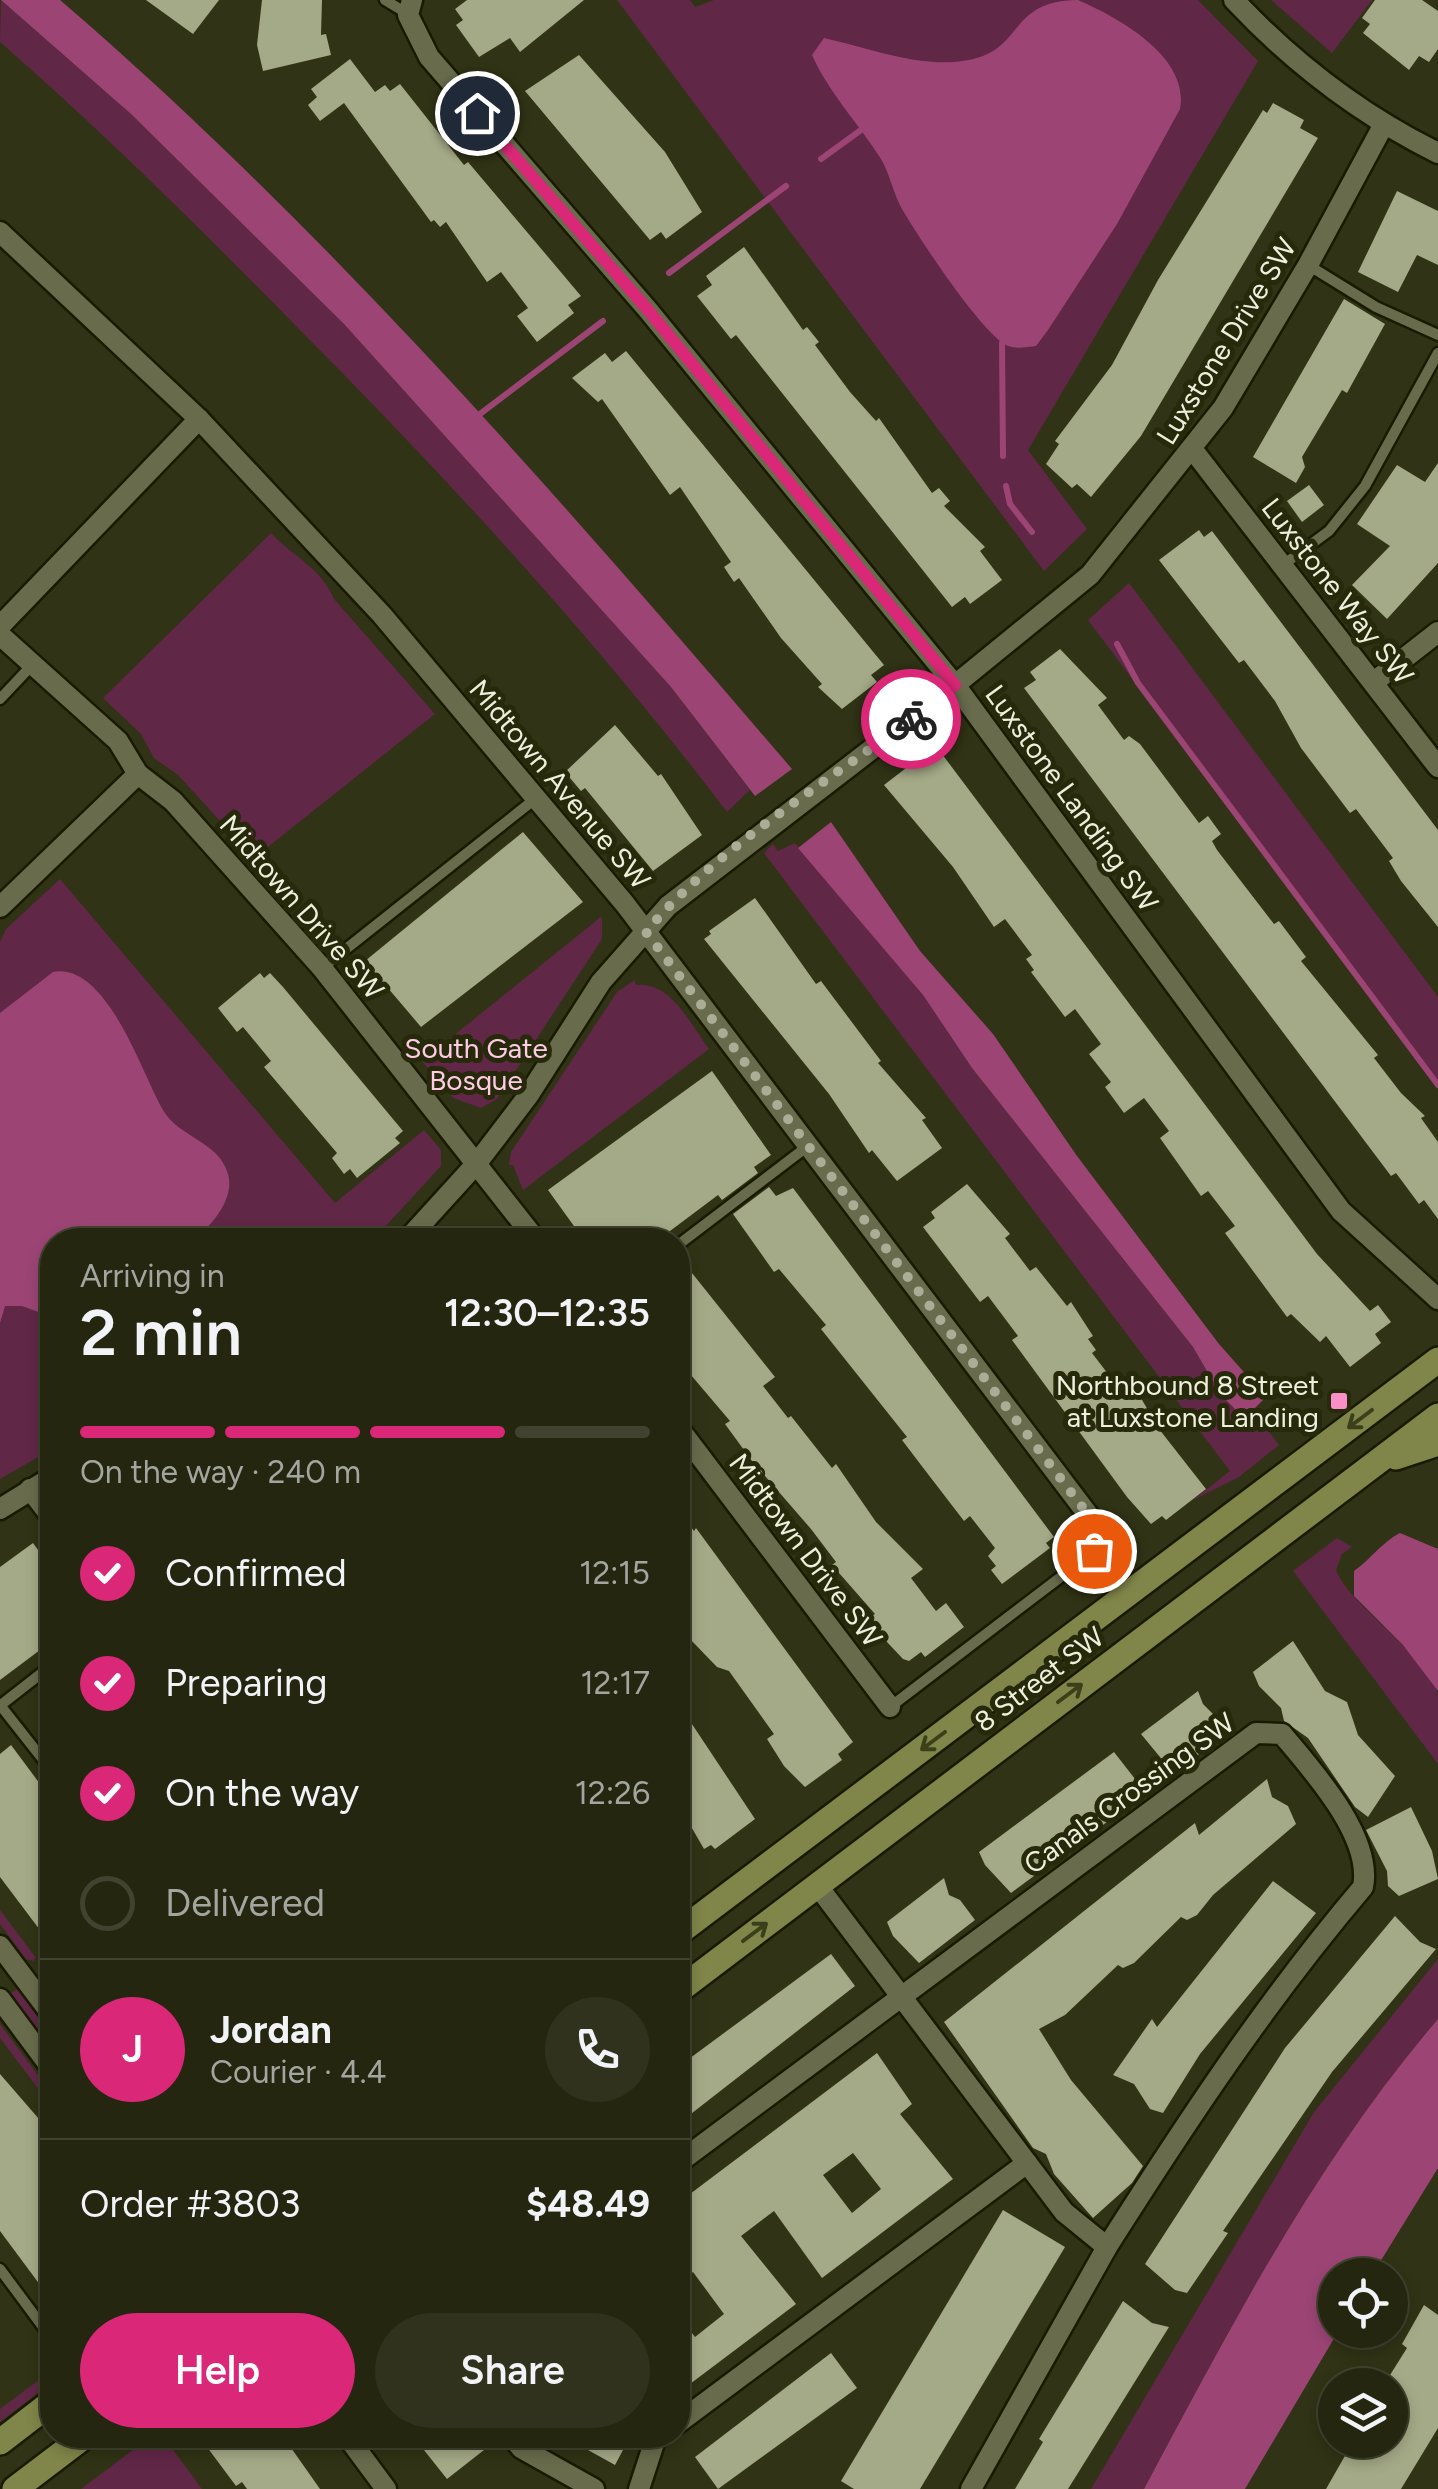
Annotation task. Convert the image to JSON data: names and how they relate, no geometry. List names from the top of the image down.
{
  "streets": {
    "main road": ["8 Street SW"],
    "street": [
      "Luxstone Drive SW",
      "Luxstone Way SW",
      "Midtown Avenue SW",
      "Luxstone Landing SW",
      "Midtown Drive SW",
      "Canals Crossing SW"
    ]
  },
  "crossings": [
    ["Luxstone Drive SW", "Luxstone Way SW"],
    ["Luxstone Drive SW", "Midtown Avenue SW"],
    ["Luxstone Drive SW", "Luxstone Landing SW"],
    ["Luxstone Drive SW", "Midtown Drive SW"]
  ],
  "parks": ["South Gate Bosque"],
  "places": {
    "transit": ["Northbound 8 Street at Luxstone Landing"]
  },
  "page": {
    "heading": ["2 min", "Arriving in", "12:30–12:35"],
    "panel": [
      "Jordan",
      "Courier · 4.4",
      "Order #3803",
      "$48.49"
    ],
    "bar": "On the way · 240 m",
    "list": [
      ["Confirmed", "12:15"],
      ["Preparing", "12:17"],
      ["On the way", "12:26"],
      "Delivered"
    ],
    "round": "J",
    "buttons": ["Help", "Share"]
  }
}
